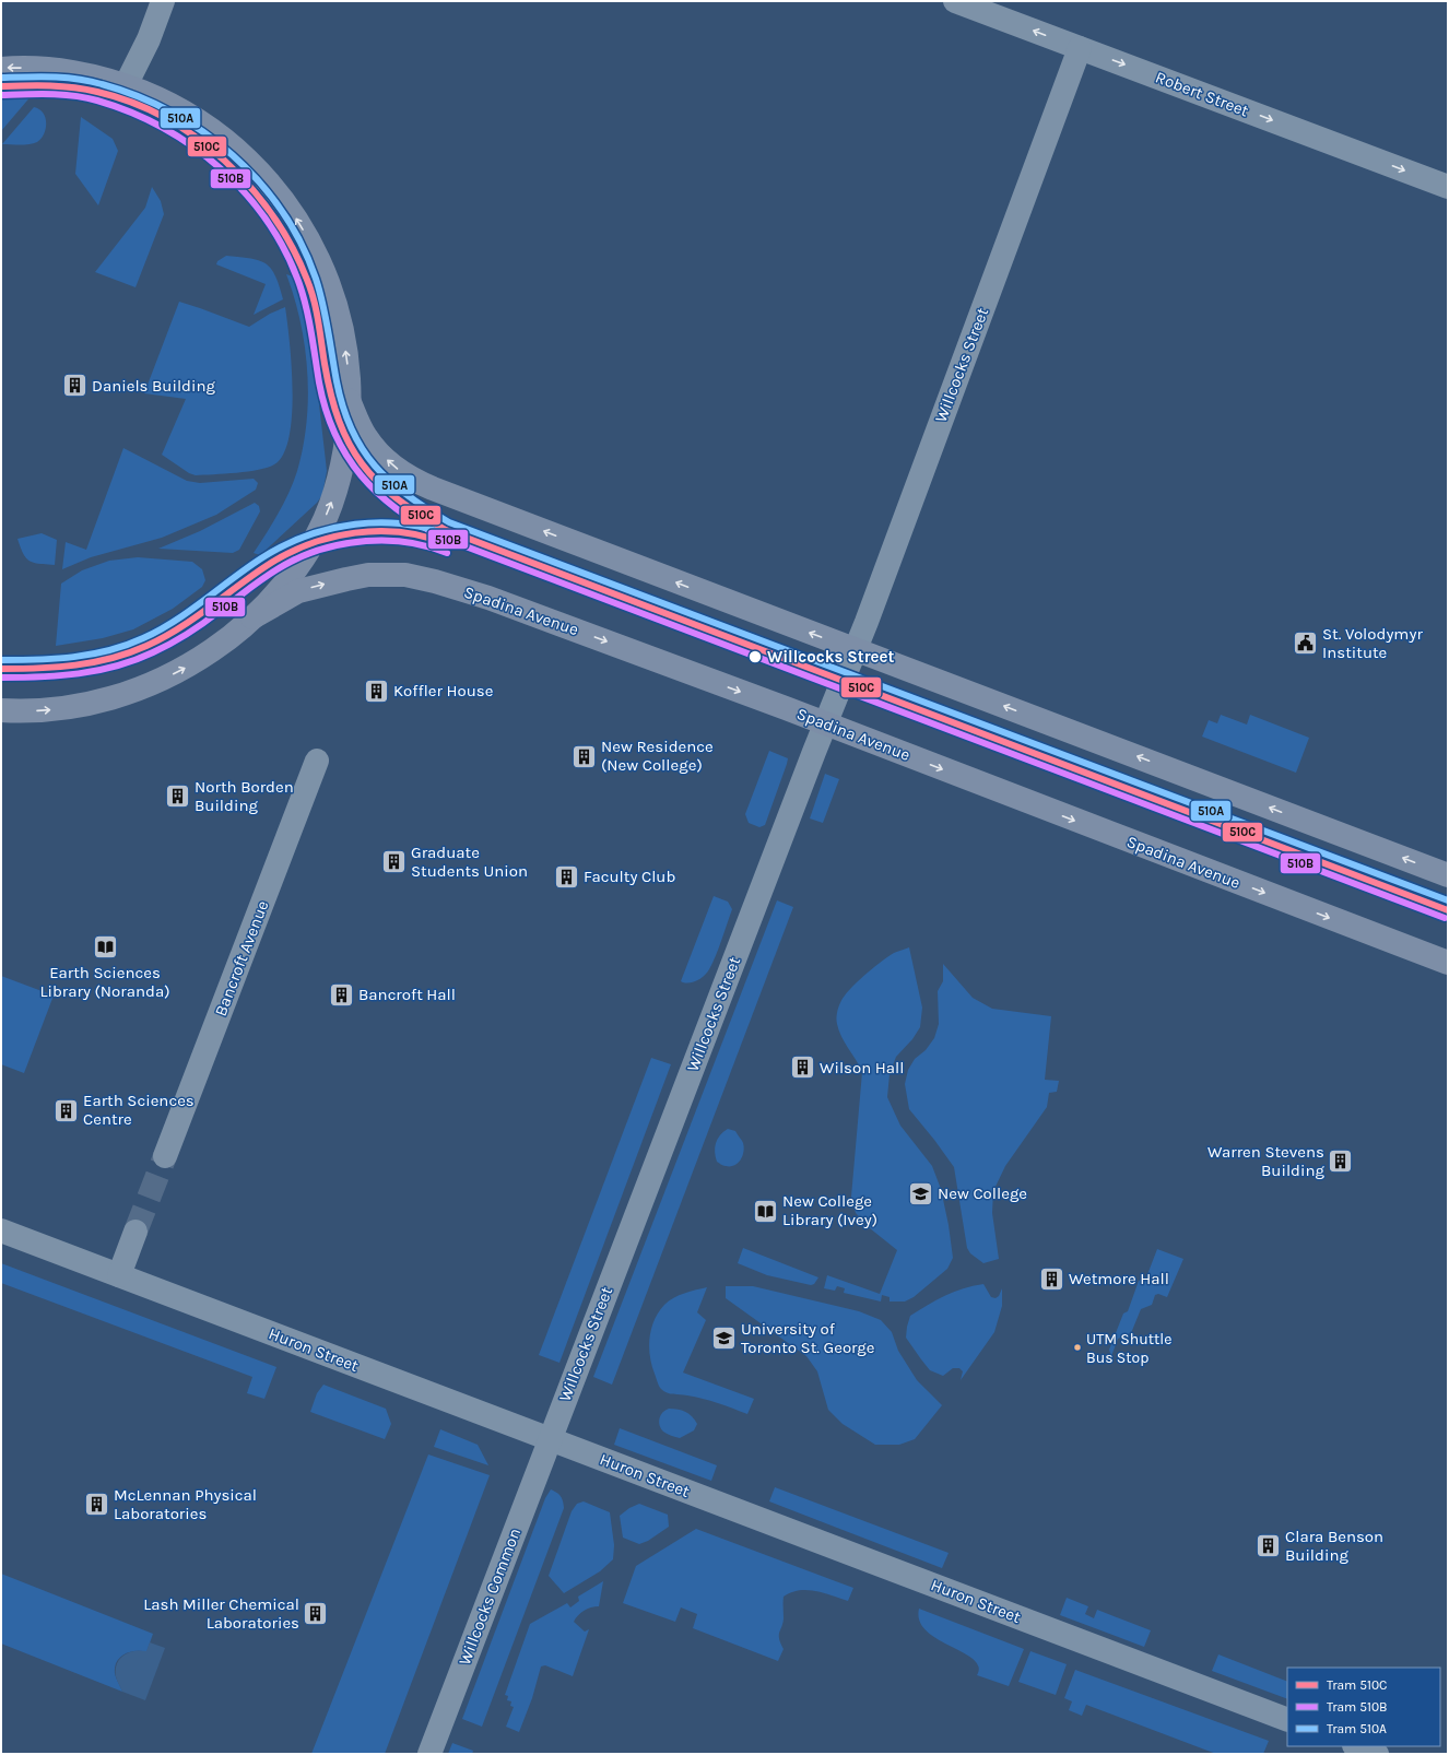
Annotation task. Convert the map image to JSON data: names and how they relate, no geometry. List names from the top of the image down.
{
  "streets": {
    "main road": ["Spadina Avenue"],
    "street": [
      "Robert Street",
      "Willcocks Street",
      "Bancroft Avenue",
      "Huron Street",
      "Willcocks Common"
    ]
  },
  "crossings": [
    ["Robert Street", "Willcocks Street"],
    ["Willcocks Street", "Spadina Avenue"],
    ["Willcocks Street", "Huron Street"],
    ["Willcocks Street", "Willcocks Common"],
    ["Huron Street", "Willcocks Common"]
  ],
  "places": {
    "building": [
      "Daniels Building",
      "Koffler House",
      "New Residence (New College)",
      "North Borden Building",
      "Graduate Students Union",
      "Faculty Club",
      "Bancroft Hall",
      "Wilson Hall",
      "Earth Sciences Centre",
      "Warren Stevens Building",
      "Wetmore Hall",
      "McLennan Physical Laboratories",
      "Clara Benson Building",
      "Lash Miller Chemical Laboratories"
    ],
    "public building": ["St. Volodymyr Institute"],
    "other": ["Willcocks Street", "UTM Shuttle Bus Stop"],
    "library": ["Earth Sciences Library (Noranda)", "New College Library (Ivey)"],
    "school or university": ["New College", "University of Toronto St. George"]
  },
  "lines": ["tram line 510A", "tram line 510C", "tram line 510B"],
  "legend": ["Tram 510C", "Tram 510B", "Tram 510A"]
}
